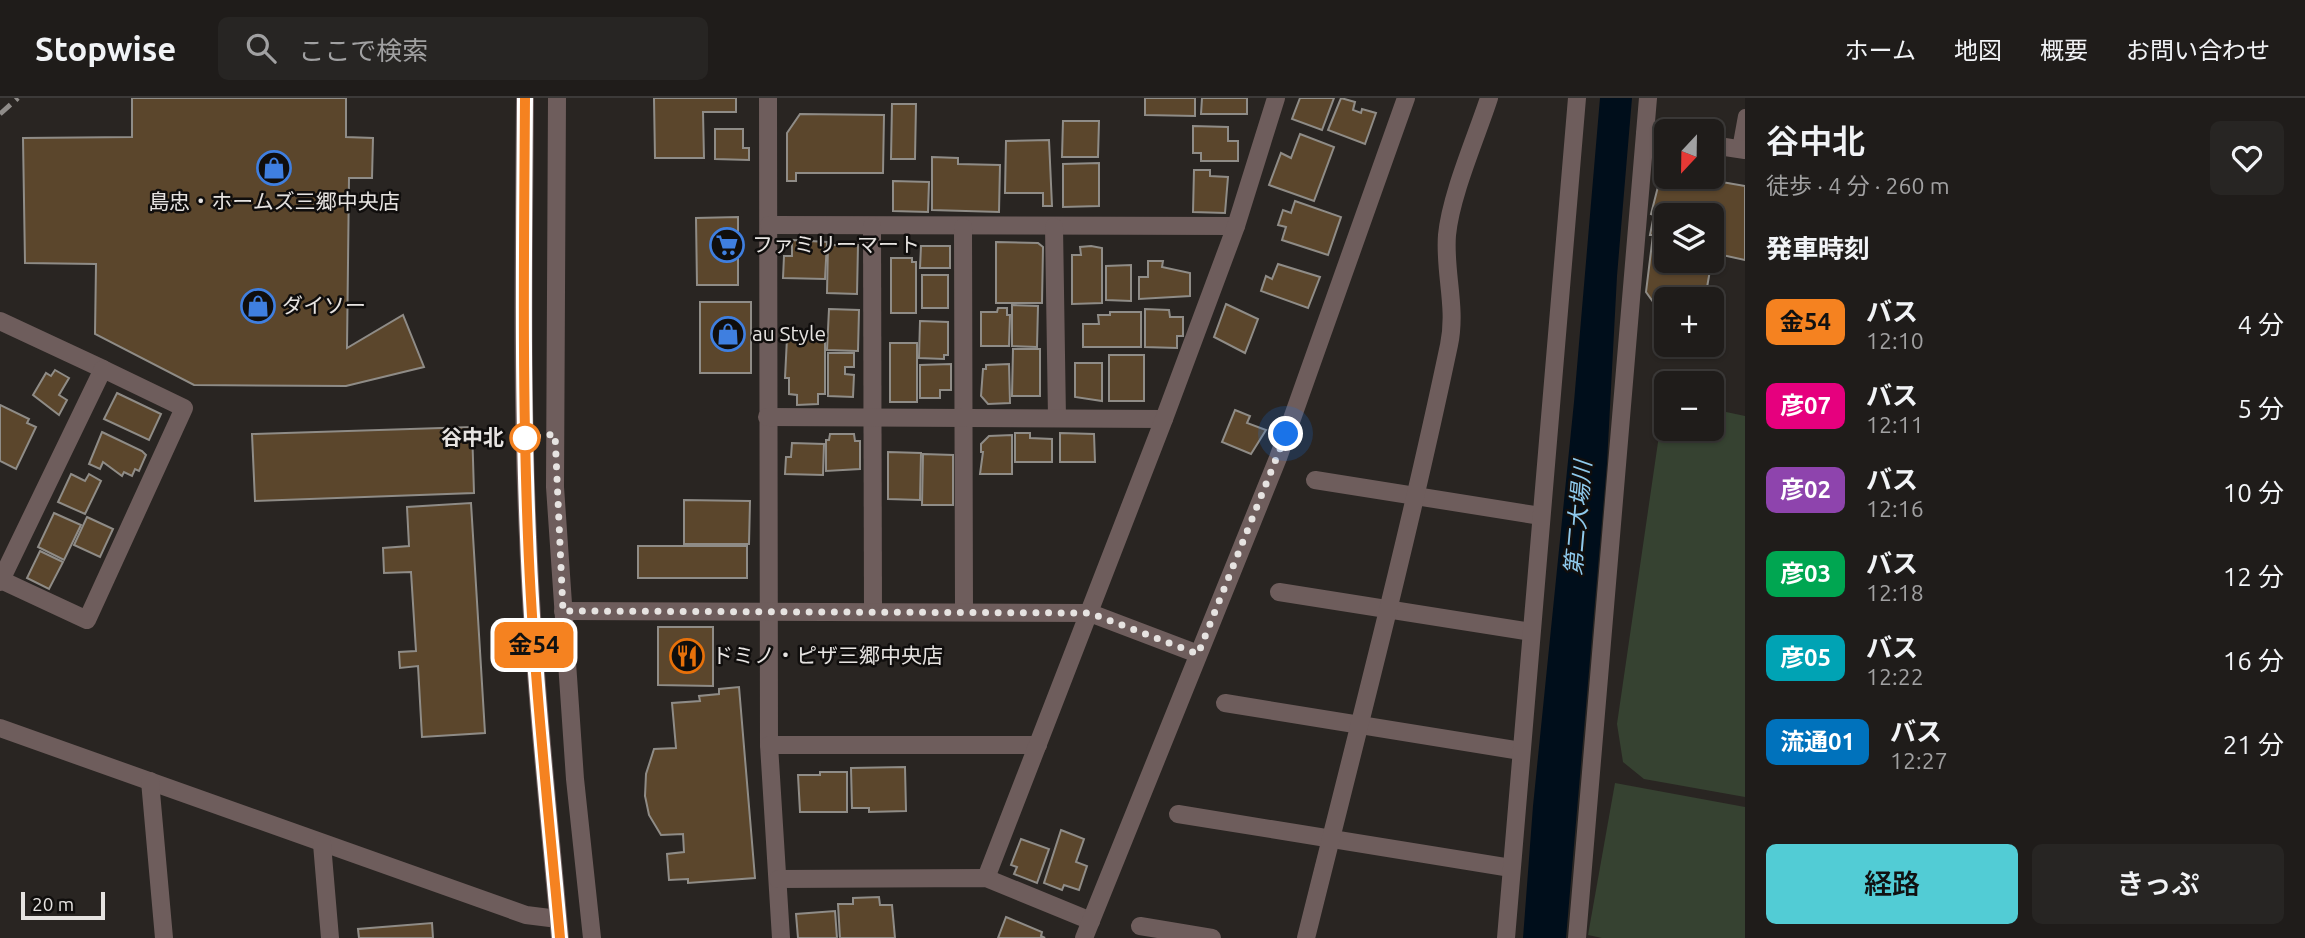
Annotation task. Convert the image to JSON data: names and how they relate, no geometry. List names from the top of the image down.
{
  "water": ["第二大場川"],
  "places": {
    "shop": ["島忠・ホームズ三郷中央店", "ダイソー", "au Style"],
    "supermarket": ["ファミリーマート"],
    "other": ["谷中北"],
    "restaurant": ["ドミノ・ピザ三郷中央店"]
  },
  "lines": ["bus line 金54"],
  "scale_bar": "20 m",
  "north": "bottom",
  "page": {
    "header": "Stopwise",
    "search": "ここで検索",
    "nav": [
      "ホーム",
      "地図",
      "概要",
      "お問い合わせ"
    ],
    "on_map": "金54",
    "heading": [
      ["谷中北", "徒歩 · 4 分 · 260 m"],
      "発車時刻"
    ],
    "map_buttons": ["+", "−"],
    "list": [
      {
        "mark": "金54",
        "name": "バス",
        "note": "12:10",
        "value": "4 分"
      },
      {
        "mark": "彦07",
        "name": "バス",
        "note": "12:11",
        "value": "5 分"
      },
      {
        "mark": "彦02",
        "name": "バス",
        "note": "12:16",
        "value": "10 分"
      },
      {
        "mark": "彦03",
        "name": "バス",
        "note": "12:18",
        "value": "12 分"
      },
      {
        "mark": "彦05",
        "name": "バス",
        "note": "12:22",
        "value": "16 分"
      },
      {
        "mark": "流通01",
        "name": "バス",
        "note": "12:27",
        "value": "21 分"
      }
    ],
    "buttons": ["経路", "きっぷ"],
    "scale": "20 m"
  }
}
